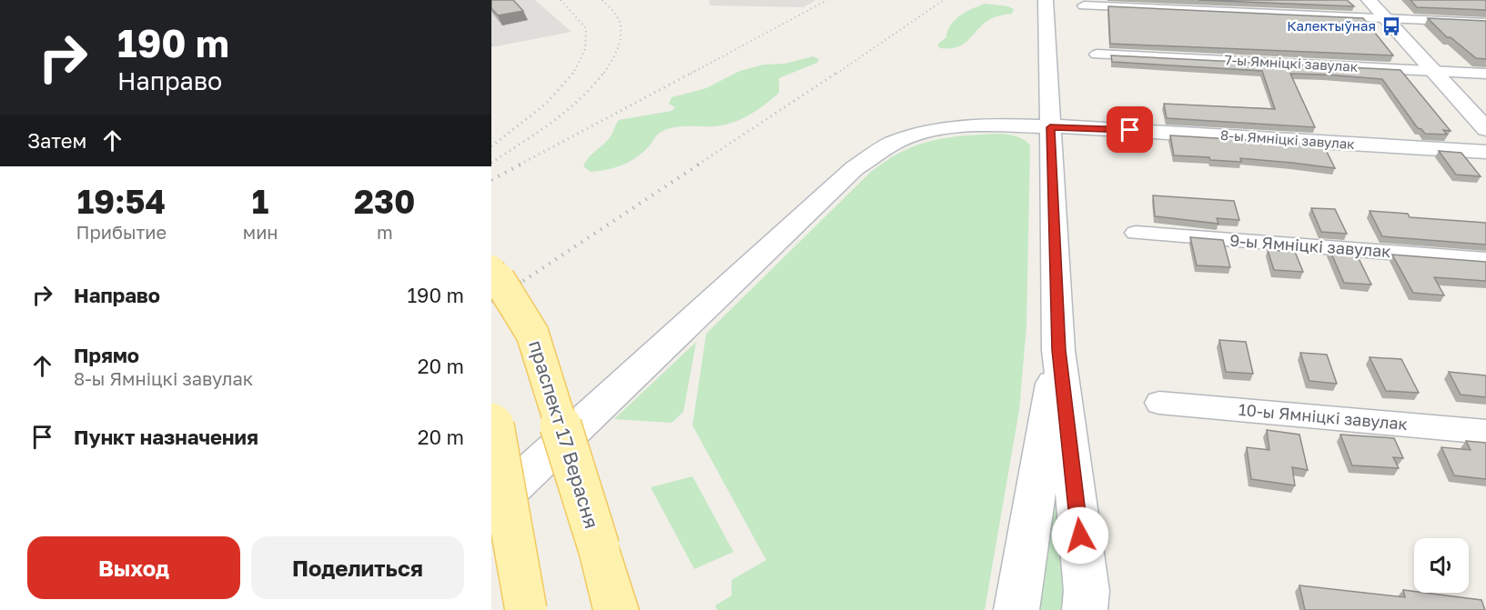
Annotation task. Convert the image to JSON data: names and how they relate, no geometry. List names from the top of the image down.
{
  "streets": {
    "main road": ["8-ы Ямніцкі завулак", "праспект 17 Верасня"],
    "street": ["7-ы Ямніцкі завулак", "9-ы Ямніцкі завулак", "10-ы Ямніцкі завулак"]
  },
  "places": {
    "bus stop": ["Калектыўная"]
  },
  "page": {
    "turn": ["190 m", "Направо"],
    "then": "Затем",
    "eta": [
      "19:54",
      "Прибытие",
      "1",
      "мин",
      "230",
      "m"
    ],
    "list": [
      {
        "name": "Направо",
        "value": "190 m"
      },
      {
        "name": "Прямо",
        "note": "8-ы Ямніцкі завулак",
        "value": "20 m"
      },
      {
        "name": "Пункт назначения",
        "value": "20 m"
      }
    ],
    "buttons": ["Выход", "Поделиться"]
  }
}
